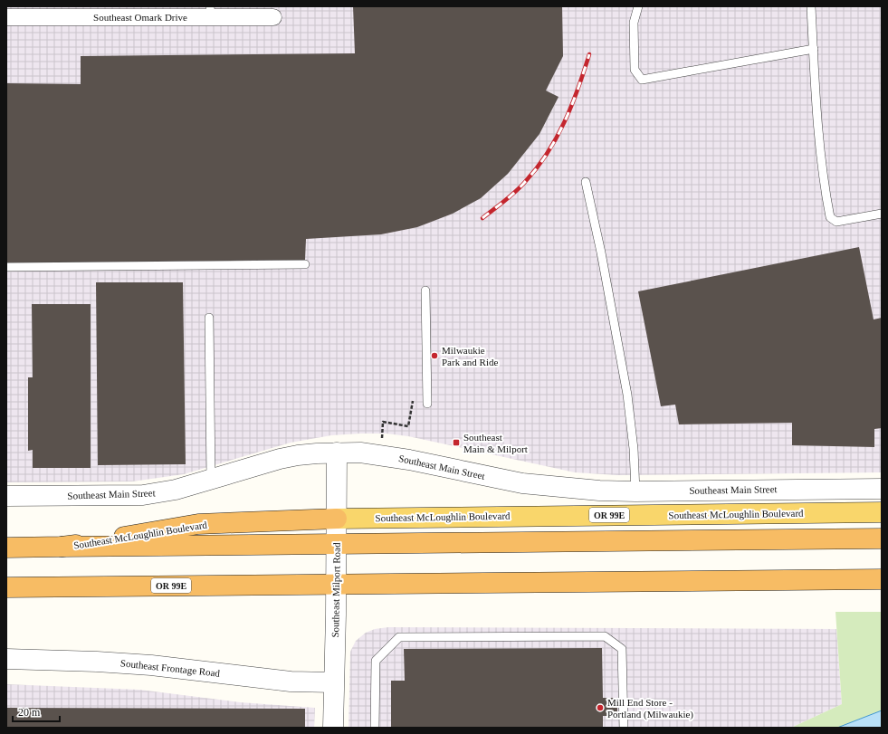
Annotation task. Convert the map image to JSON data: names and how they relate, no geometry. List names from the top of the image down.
{
  "streets": {
    "highway": ["Southeast McLoughlin Boulevard", "OR 99E"],
    "street": [
      "Southeast Omark Drive",
      "Southeast Main Street",
      "Southeast Milport Road",
      "Southeast Frontage Road"
    ]
  },
  "crossings": [
    ["Southeast Main Street", "Southeast Milport Road"],
    ["Southeast McLoughlin Boulevard", "Southeast Milport Road"],
    ["OR 99E", "Southeast Milport Road"],
    ["Southeast Milport Road", "Southeast Frontage Road"]
  ],
  "places": {
    "other": ["Milwaukie Park and Ride", "Mill End Store - Portland (Milwaukie)"],
    "transit": ["Southeast Main & Milport"]
  },
  "scale_bar": "20 m"
}
